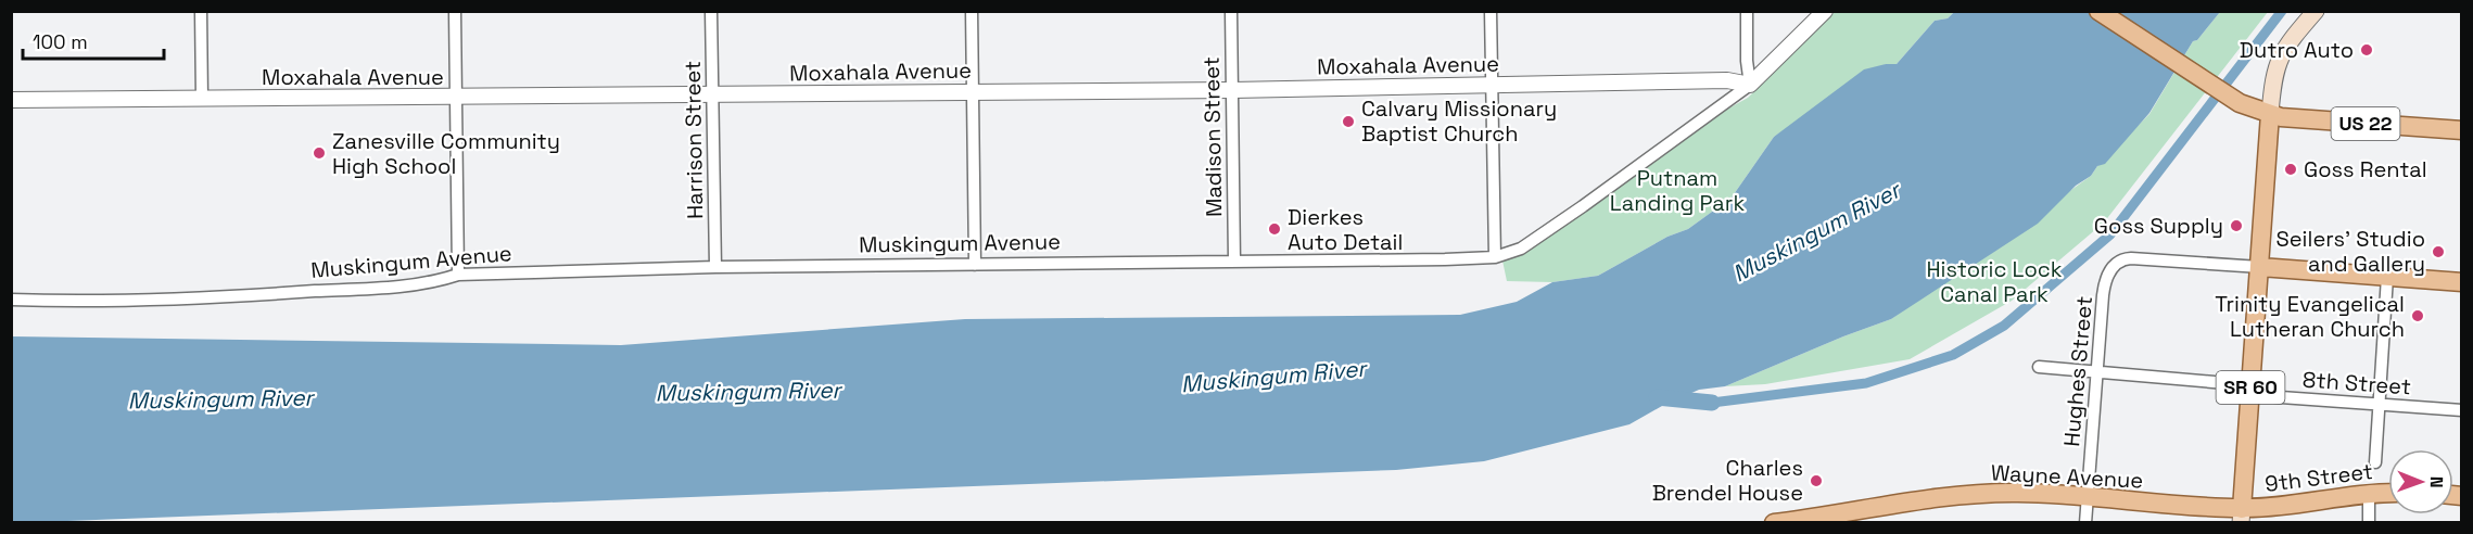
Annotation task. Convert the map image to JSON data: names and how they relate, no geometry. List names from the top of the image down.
{
  "streets": {
    "main road": [
      "US 22",
      "SR 60",
      "Wayne Avenue",
      "9th Street"
    ],
    "street": [
      "Moxahala Avenue",
      "Madison Street",
      "Harrison Street",
      "Muskingum Avenue",
      "Hughes Street",
      "8th Street"
    ]
  },
  "crossings": [
    ["Moxahala Avenue", "Madison Street"],
    ["Moxahala Avenue", "Harrison Street"],
    ["Moxahala Avenue", "Muskingum Avenue"],
    ["Madison Street", "Muskingum Avenue"],
    ["Harrison Street", "Muskingum Avenue"],
    ["Hughes Street", "8th Street"],
    ["Hughes Street", "SR 60"],
    ["Hughes Street", "Wayne Avenue"],
    ["8th Street", "SR 60"],
    ["SR 60", "Wayne Avenue"],
    ["SR 60", "9th Street"],
    ["Wayne Avenue", "9th Street"]
  ],
  "water": ["Muskingum River"],
  "parks": ["Putnam Landing Park", "Historic Lock Canal Park"],
  "places": [
    "Dutro Auto",
    "Calvary Missionary Baptist Church",
    "Zanesville Community High School",
    "Goss Rental",
    "Goss Supply",
    "Dierkes Auto Detail",
    "Seilers' Studio and Gallery",
    "Trinity Evangelical Lutheran Church",
    "Charles Brendel House"
  ],
  "scale_bar": "100 m",
  "north": "right"
}
